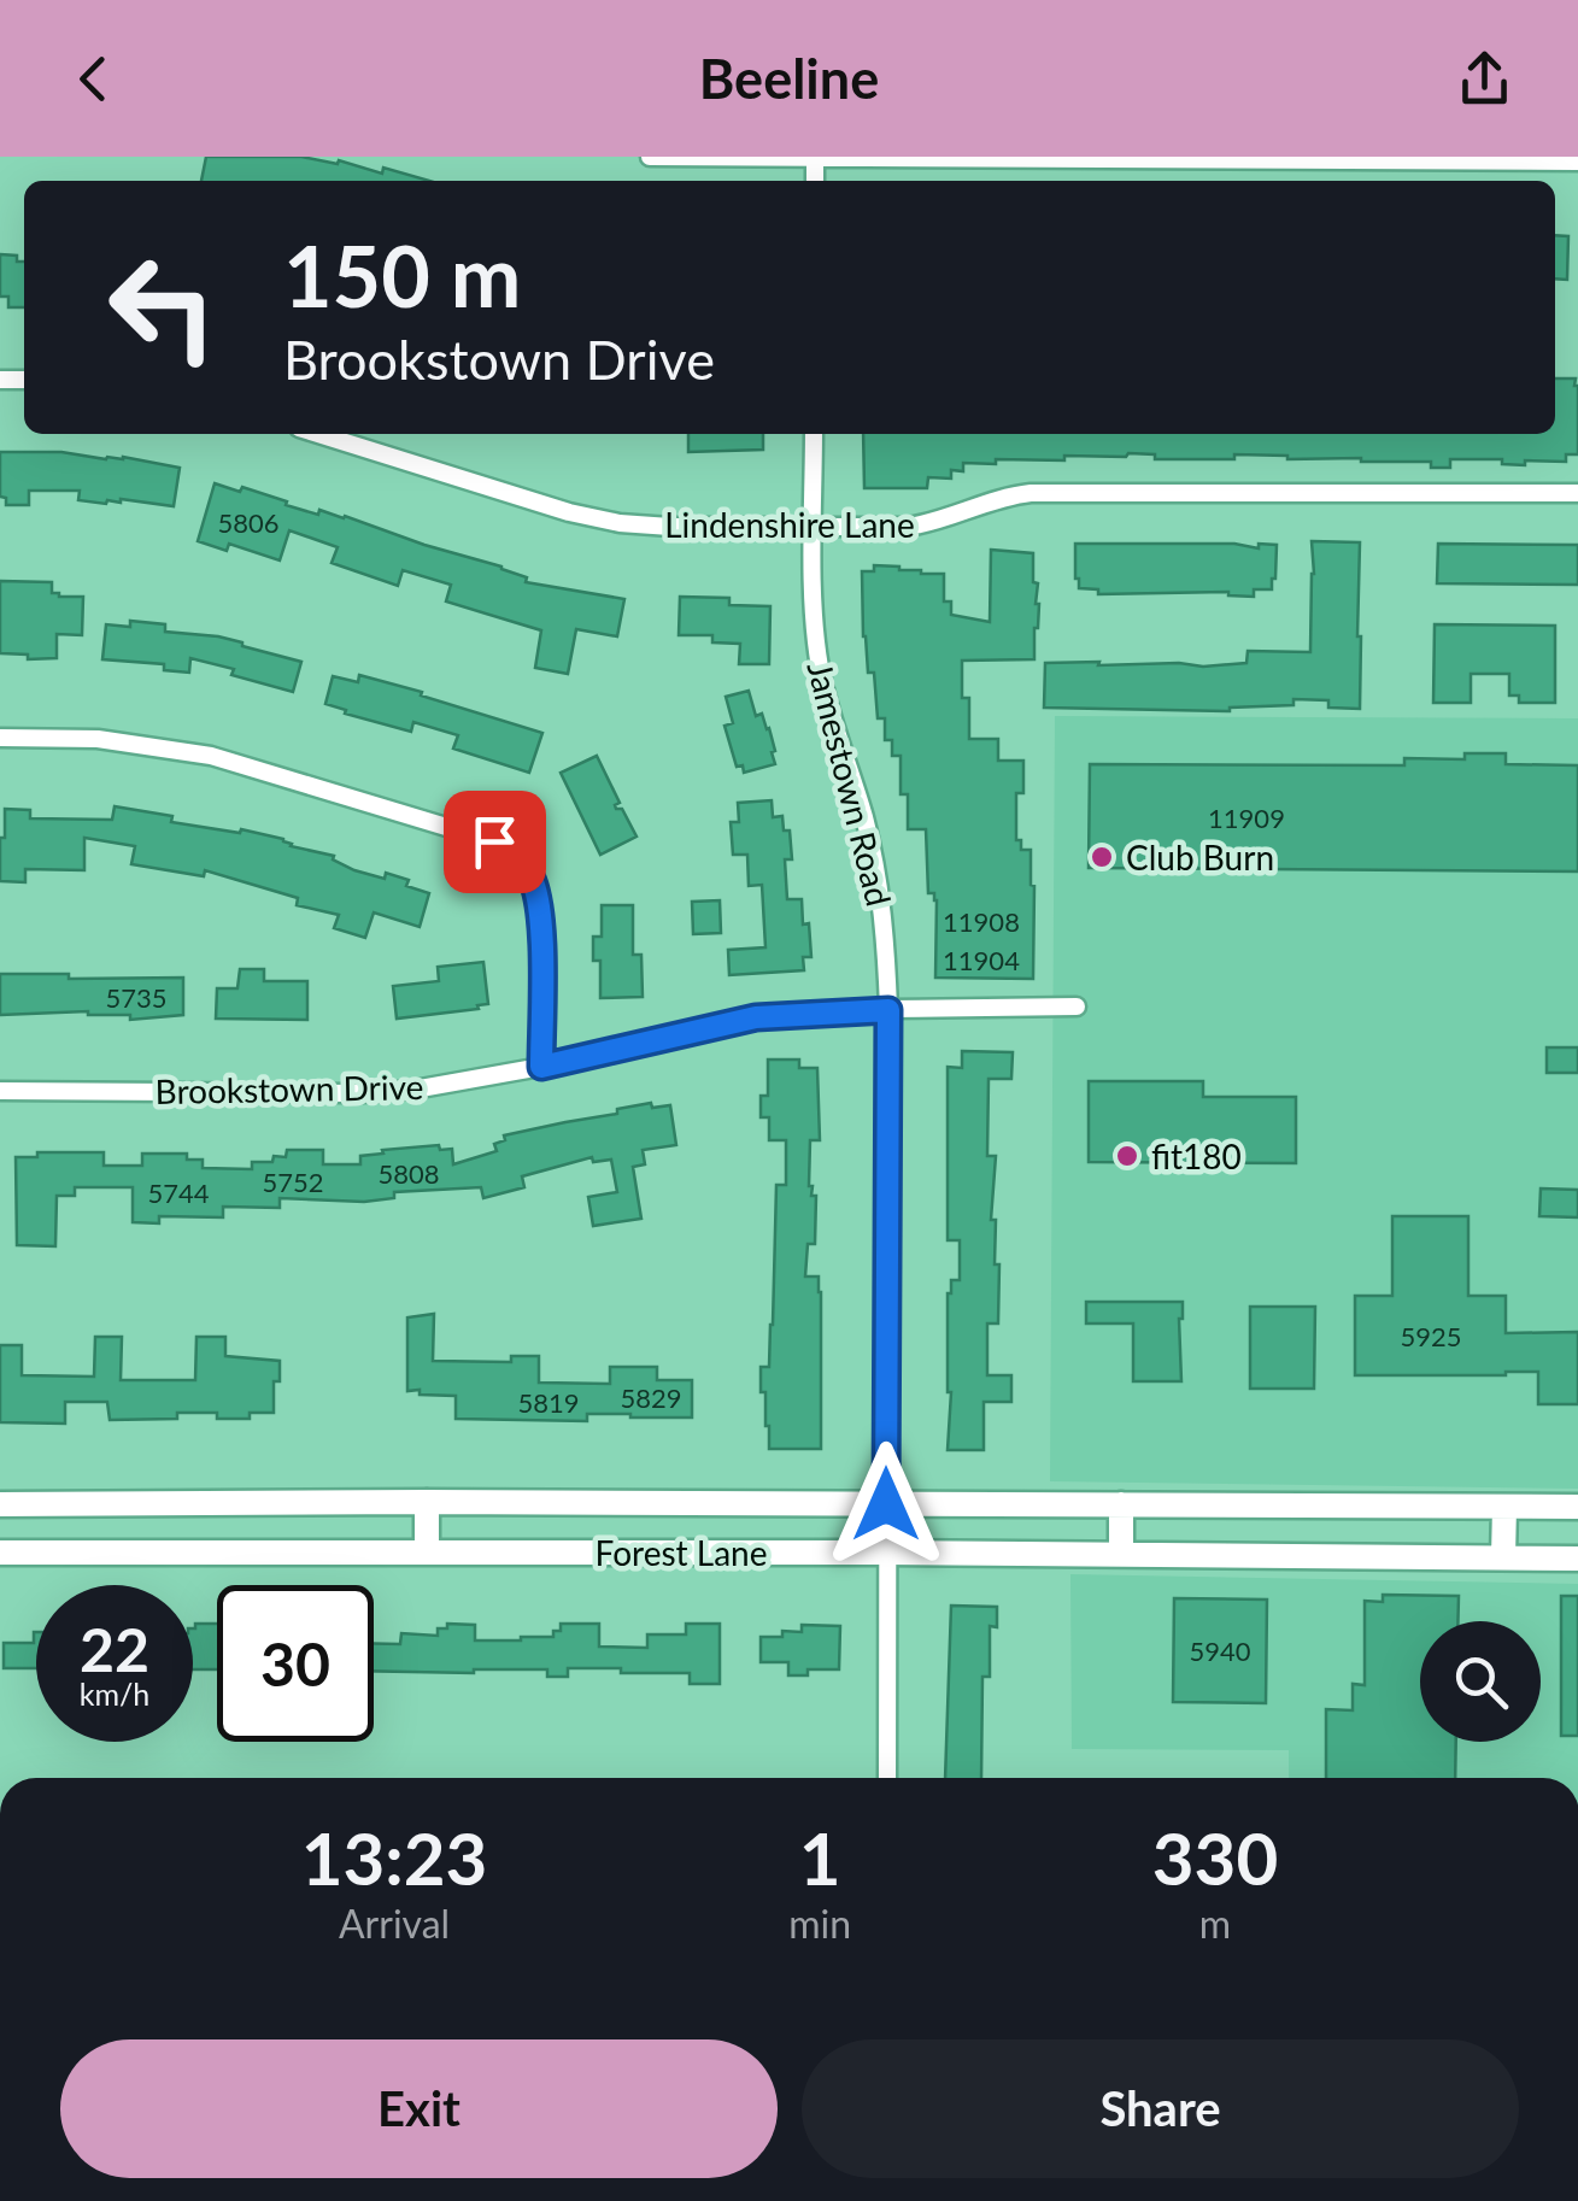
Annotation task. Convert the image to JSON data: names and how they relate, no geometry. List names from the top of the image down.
{
  "streets": {
    "main road": ["Forest Lane"],
    "street": ["Lindenshire Lane", "Jamestown Road", "Brookstown Drive"]
  },
  "crossings": [
    ["Lindenshire Lane", "Jamestown Road"],
    ["Jamestown Road", "Brookstown Drive"],
    ["Jamestown Road", "Forest Lane"]
  ],
  "places": ["Club Burn", "fit180"],
  "house_numbers": [
    "5806",
    "11909",
    "11908",
    "11904",
    "5735",
    "5808",
    "5752",
    "5744",
    "5925",
    "5829",
    "5819",
    "5940"
  ],
  "page": {
    "header": "Beeline",
    "turn": ["150 m", "Brookstown Drive"],
    "speed": "22 km/h",
    "limit": "30",
    "eta": [
      "13:23",
      "Arrival",
      "1",
      "min",
      "330",
      "m"
    ],
    "buttons": ["Exit", "Share"]
  }
}
